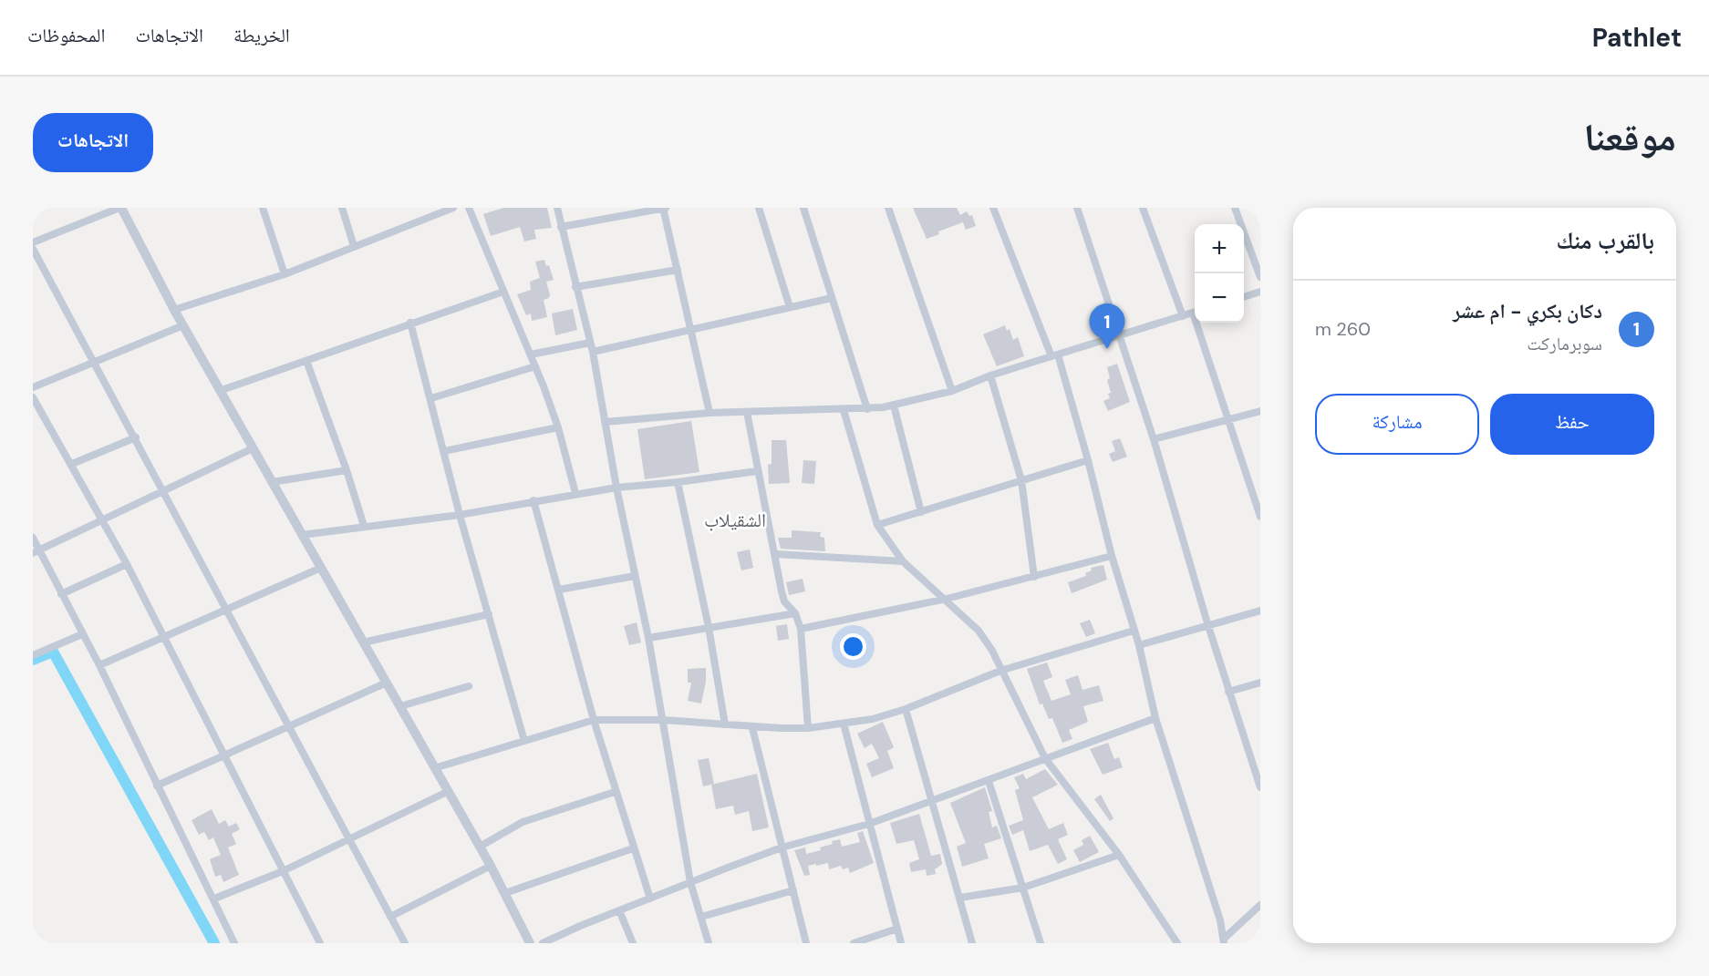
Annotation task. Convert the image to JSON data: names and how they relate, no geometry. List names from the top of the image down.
{
  "districts": ["الشقيلاب"],
  "page": {
    "header": "Pathlet",
    "nav": ["الخريطة", "الاتجاهات", "المحفوظات"],
    "title": "موقعنا",
    "buttons": [
      "الاتجاهات",
      ["حفظ", "مشاركة"]
    ],
    "heading": "بالقرب منك",
    "map_buttons": ["+", "−"],
    "list": [
      {
        "mark": "1",
        "name": "دكان بكري - ام عشر",
        "note": "سوبرماركت",
        "value": "260 m"
      }
    ],
    "pins": "1"
  }
}
